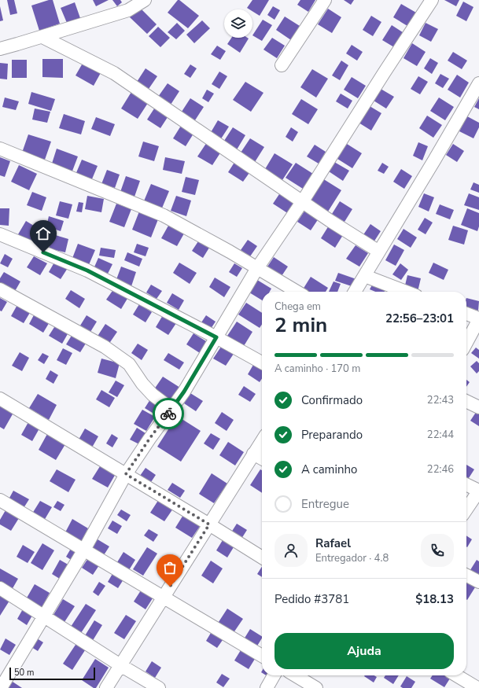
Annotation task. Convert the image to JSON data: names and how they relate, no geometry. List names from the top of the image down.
{
  "scale_bar": "50 m",
  "page": {
    "heading": ["2 min", "Chega em", "22:56–23:01"],
    "panel": [
      "Rafael",
      "Entregador · 4.8",
      "Pedido #3781",
      "$18.13"
    ],
    "bar": "A caminho · 170 m",
    "list": [
      ["Confirmado", "22:43"],
      ["Preparando", "22:44"],
      ["A caminho", "22:46"],
      "Entregue"
    ],
    "buttons": "Ajuda",
    "scale": "50 m"
  }
}
